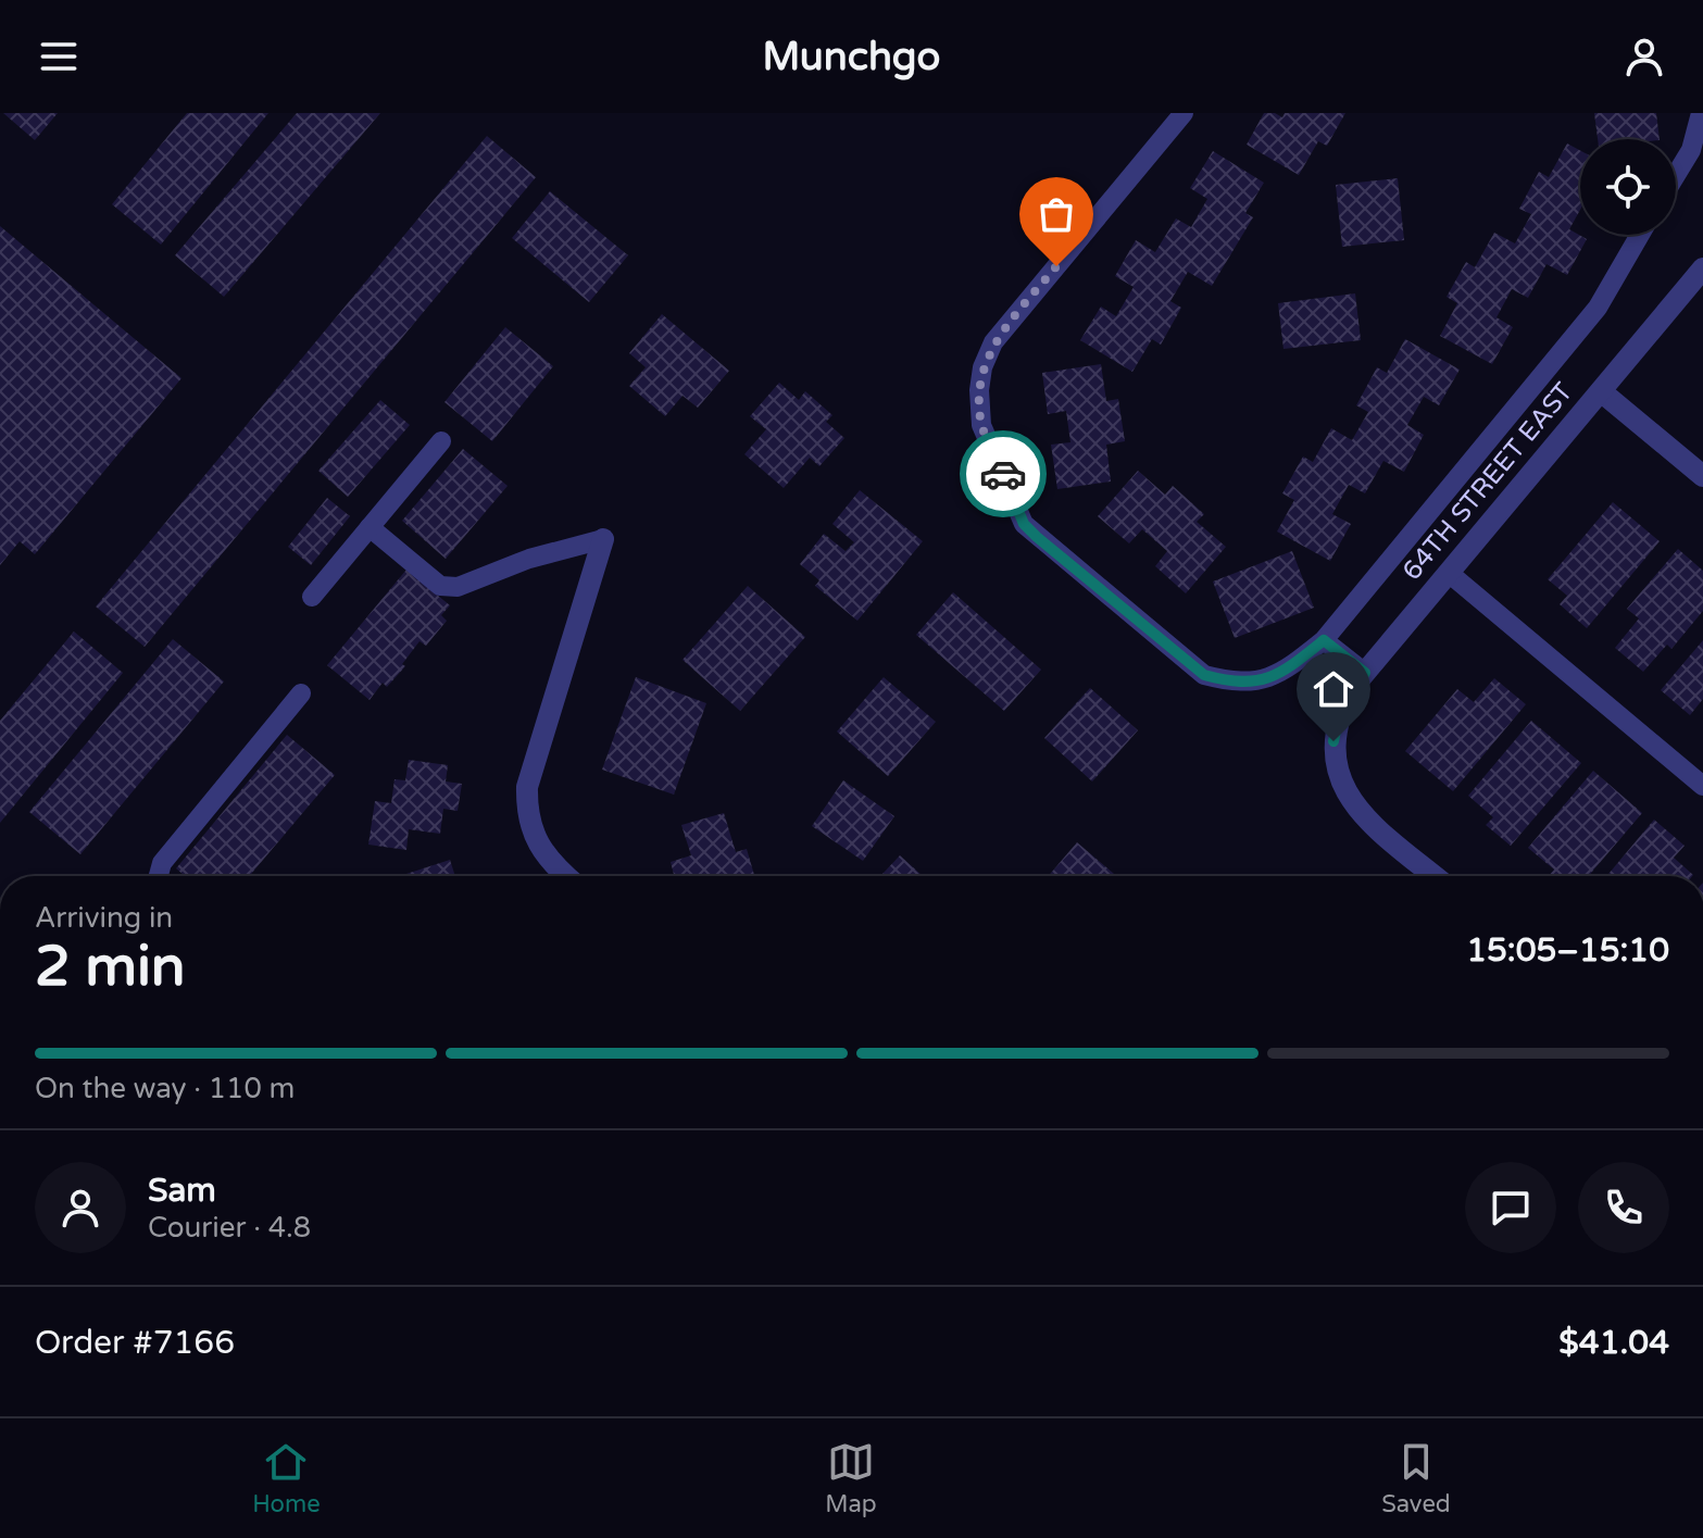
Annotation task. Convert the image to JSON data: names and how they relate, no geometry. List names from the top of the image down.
{
  "streets": {
    "street": ["64TH STREET EAST"]
  },
  "page": {
    "header": "Munchgo",
    "heading": ["2 min", "Arriving in", "15:05–15:10"],
    "panel": [
      "Sam",
      "Courier · 4.8",
      "Order #7166",
      "$41.04"
    ],
    "bar": "On the way · 110 m",
    "tabs": ["Home", "Map", "Saved"]
  }
}
